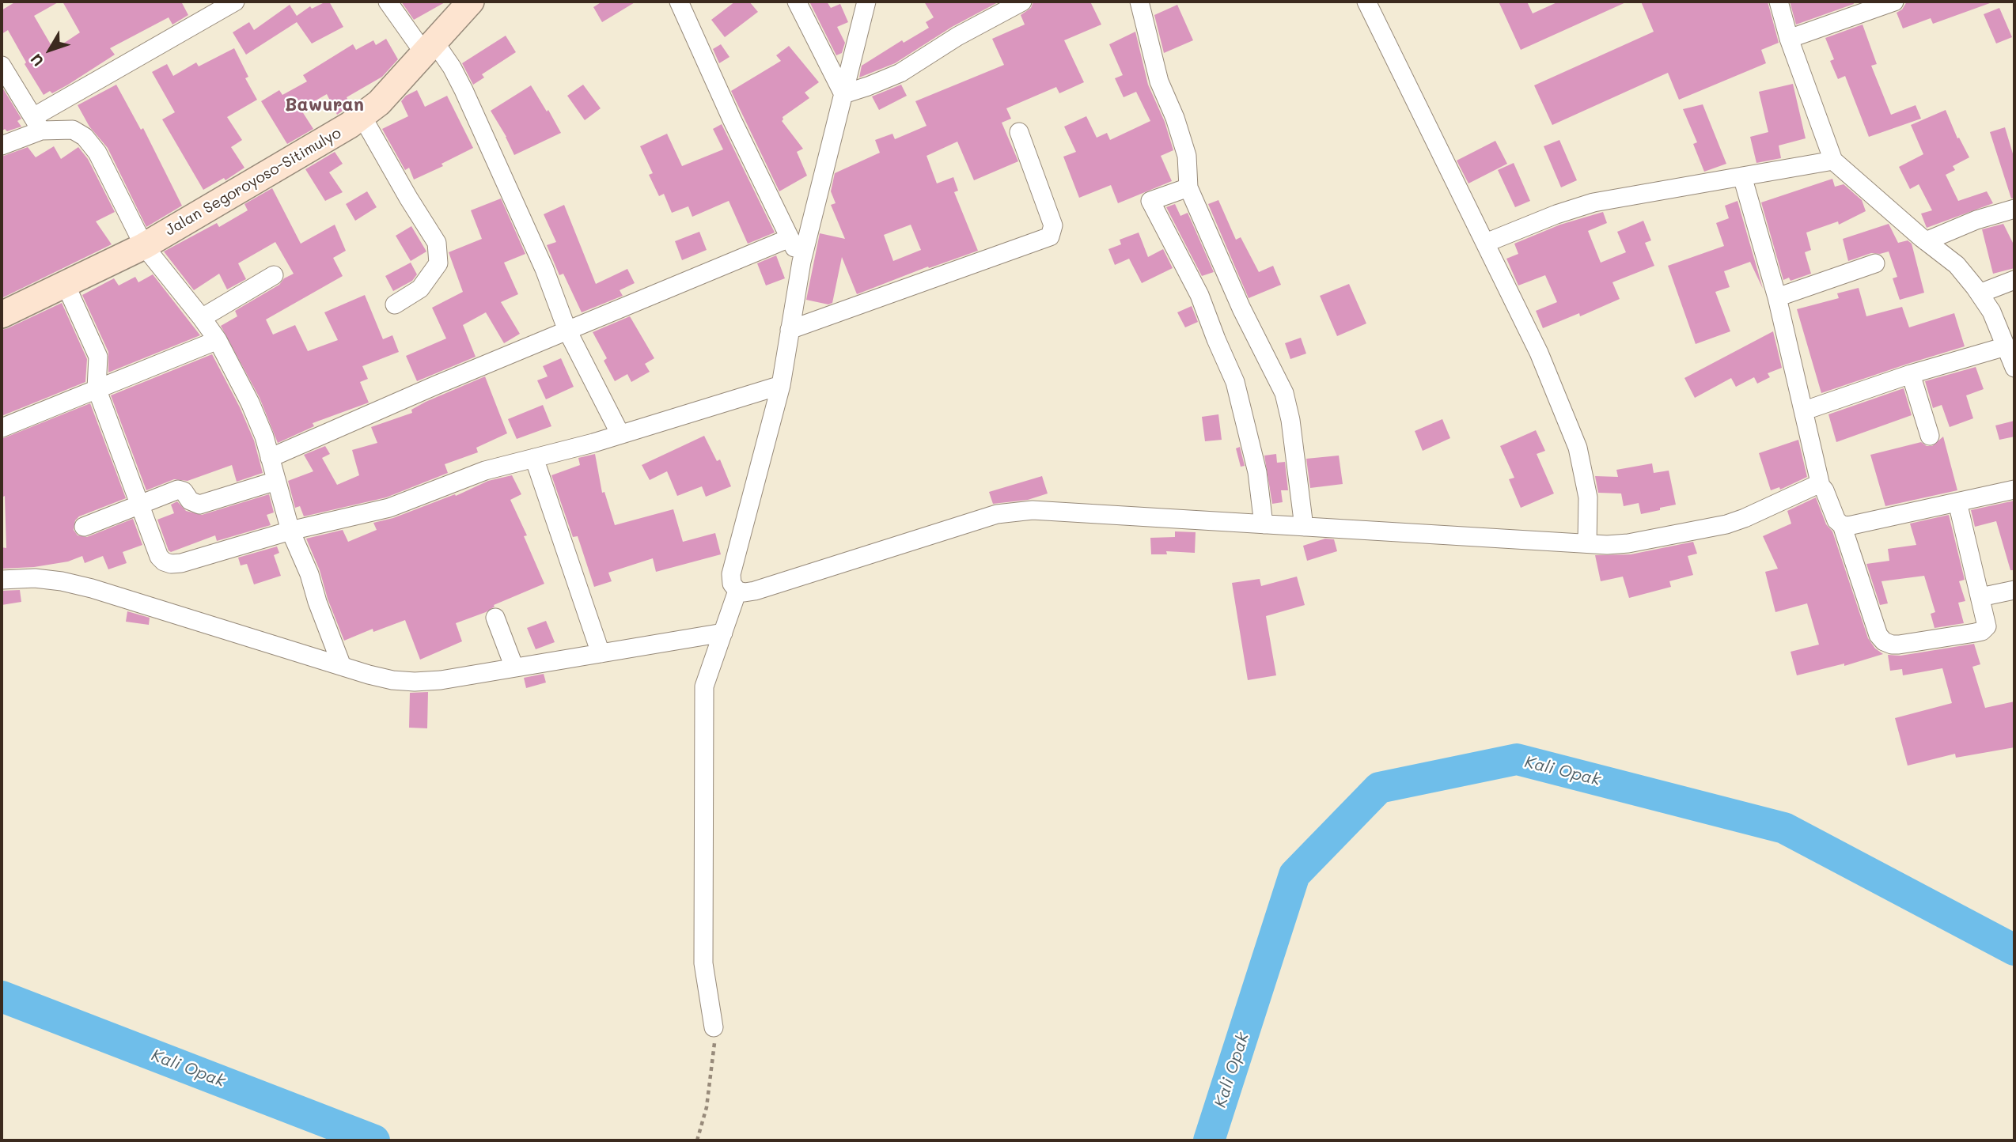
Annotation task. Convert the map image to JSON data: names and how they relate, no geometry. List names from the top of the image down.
{
  "streets": {
    "main road": ["Jalan Segoroyoso-Sitimulyo"]
  },
  "districts": ["Bawuran"],
  "water": ["Kali Opak"],
  "north": "bottom left"
}
